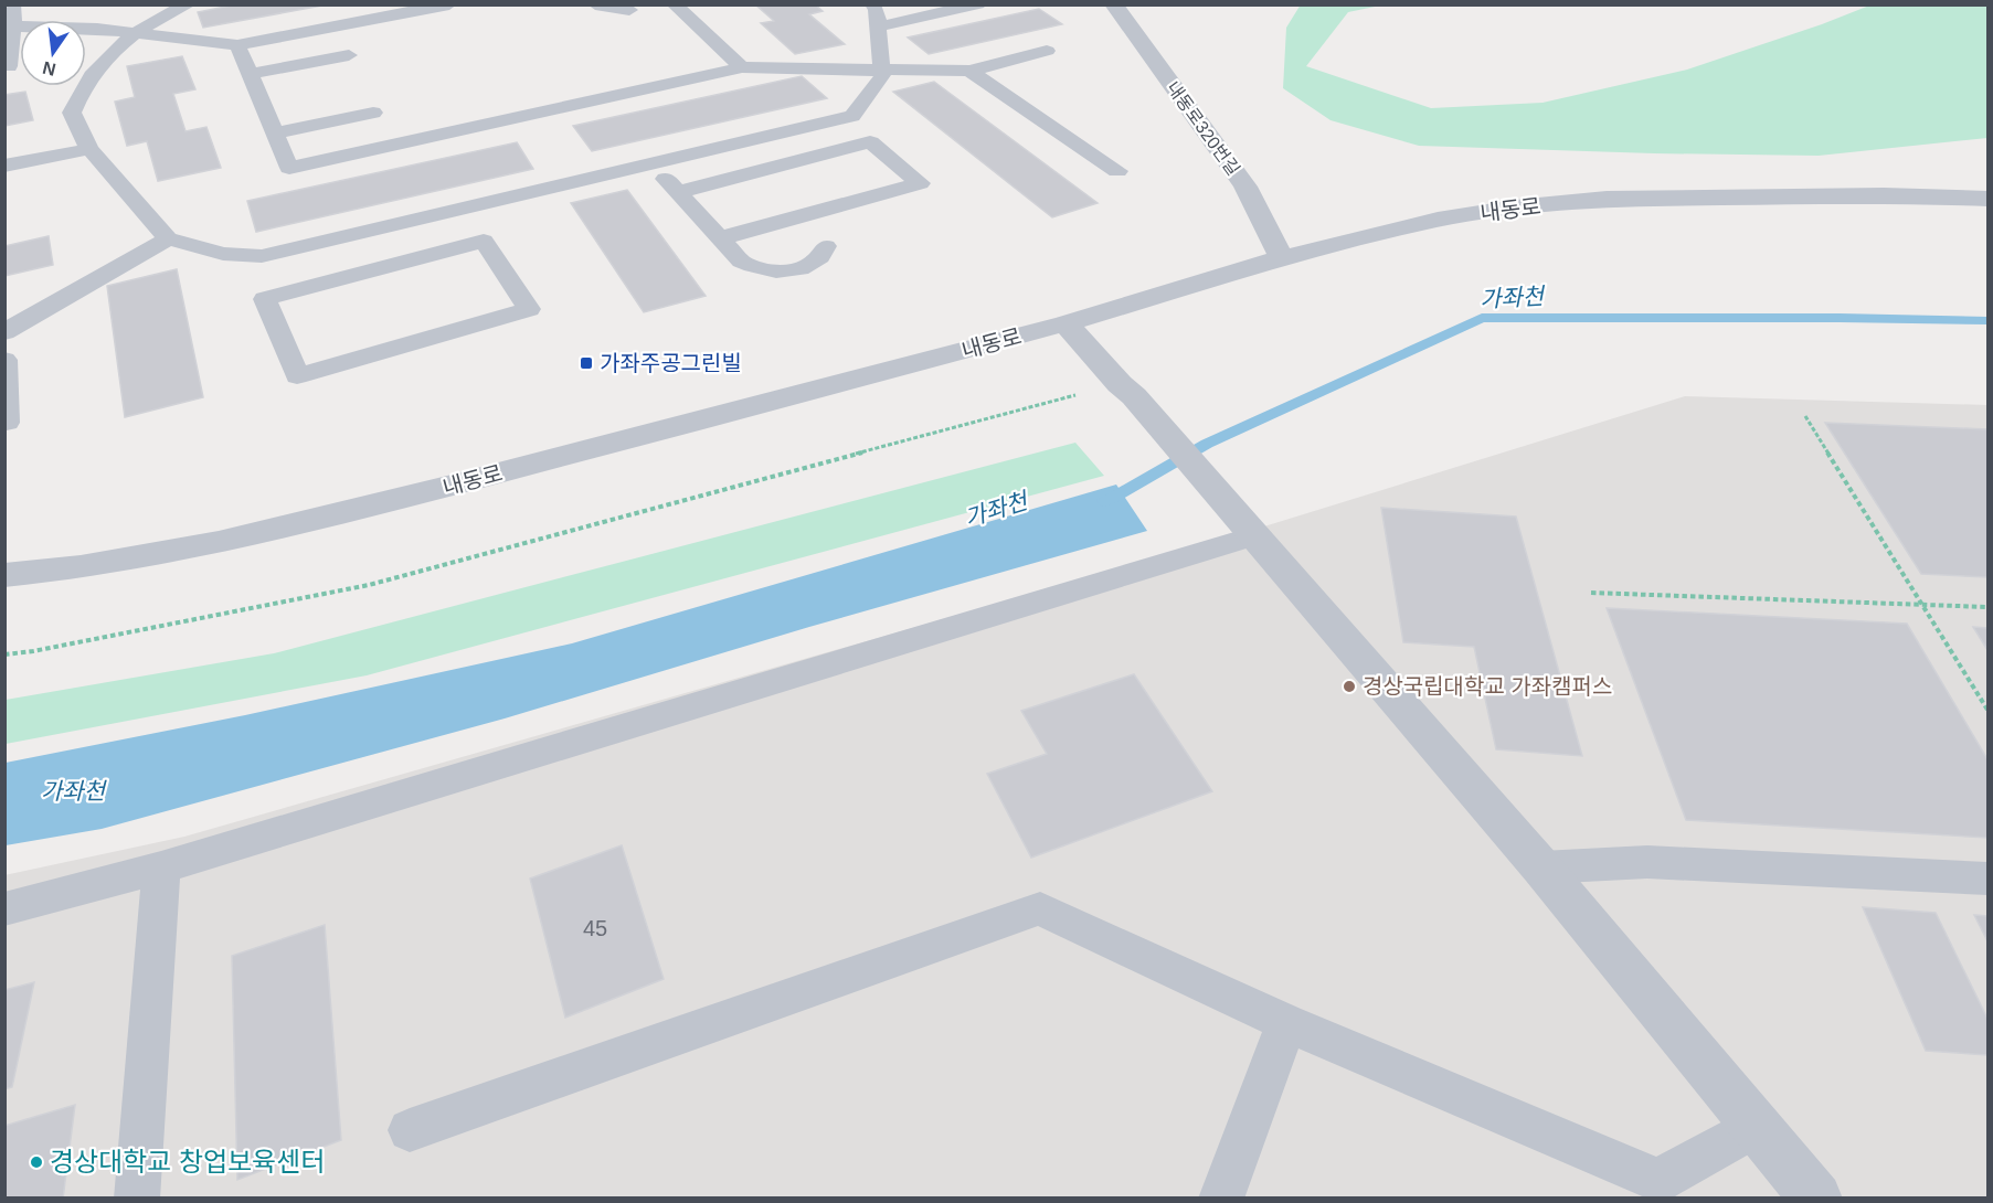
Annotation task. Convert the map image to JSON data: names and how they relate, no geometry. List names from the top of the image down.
{
  "streets": {
    "street": ["내동로320번길", "내동로"]
  },
  "crossings": [
    ["내동로320번길", "내동로"]
  ],
  "water": ["가좌천"],
  "places": {
    "transit": ["가좌주공그린빌"],
    "other": ["경상국립대학교 가좌캠퍼스", "경상대학교 창업보육센터"]
  },
  "house_numbers": ["45"],
  "north": "bottom"
}
